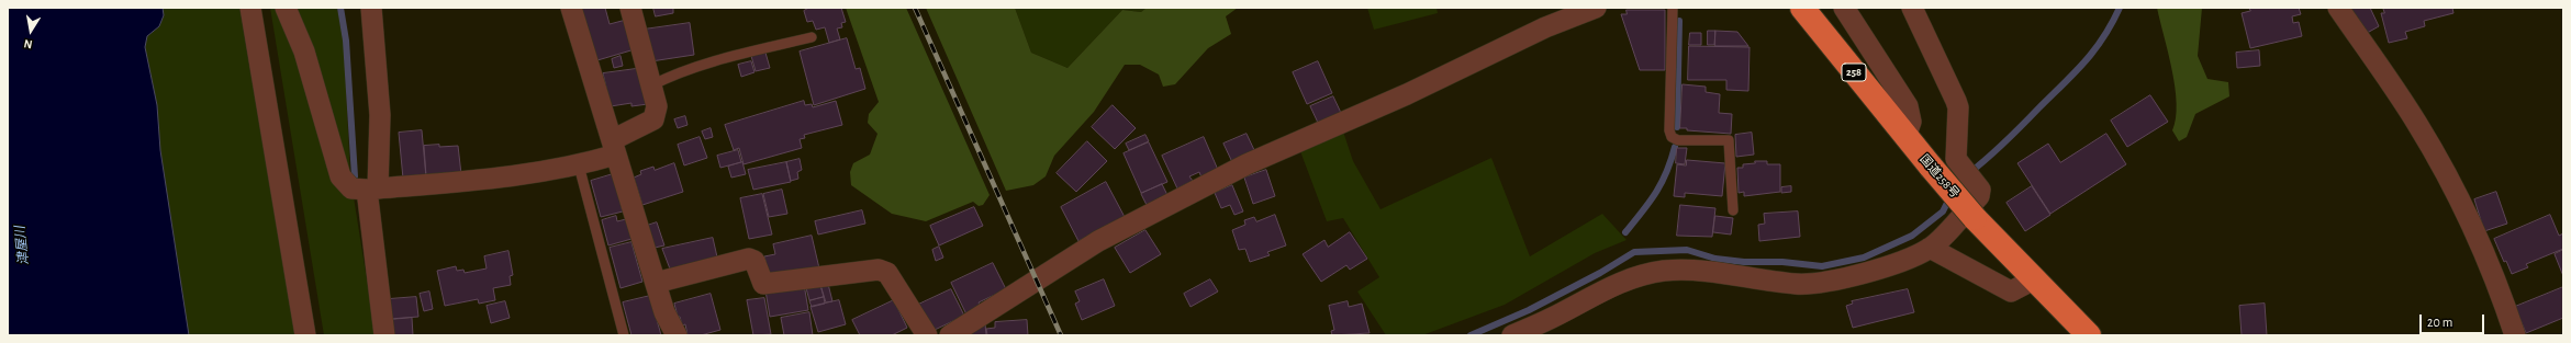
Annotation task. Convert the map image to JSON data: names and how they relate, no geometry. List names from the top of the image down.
{
  "streets": {
    "highway": ["258", "国道258号"]
  },
  "water": ["津屋川"],
  "scale_bar": "20 m",
  "north": "bottom"
}
